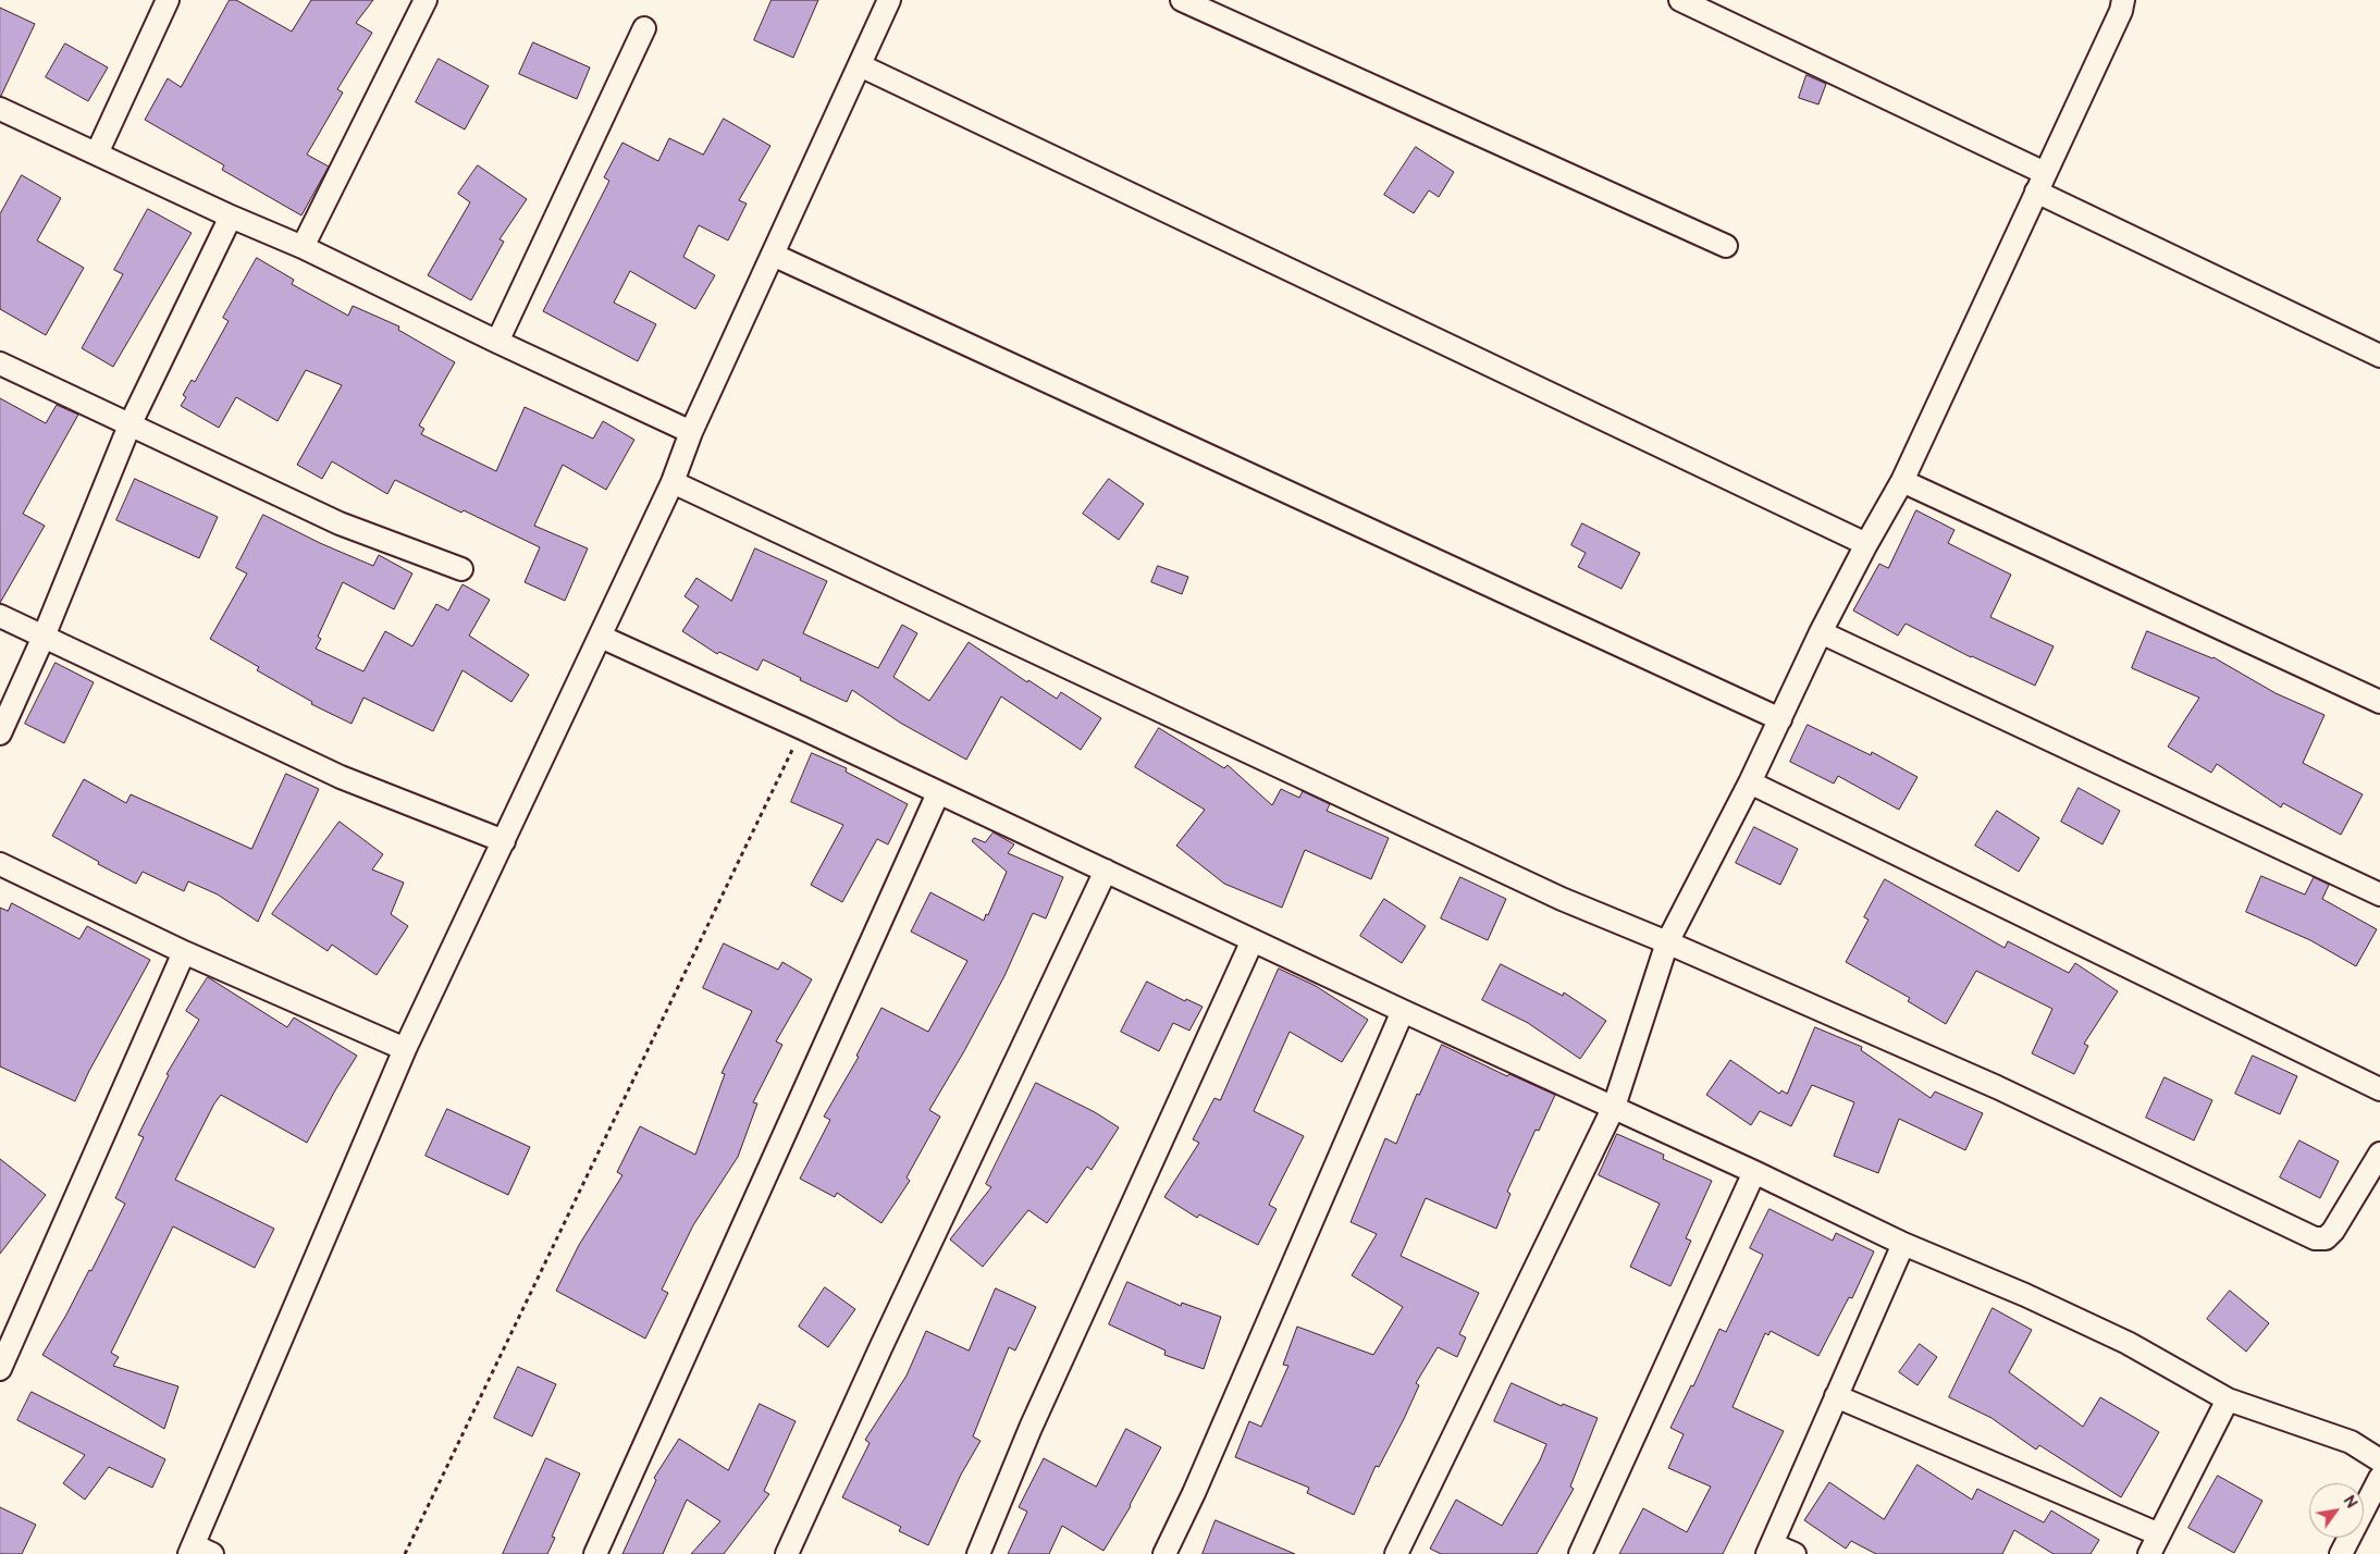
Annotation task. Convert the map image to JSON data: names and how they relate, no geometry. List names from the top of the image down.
{
  "north": "top right"
}
